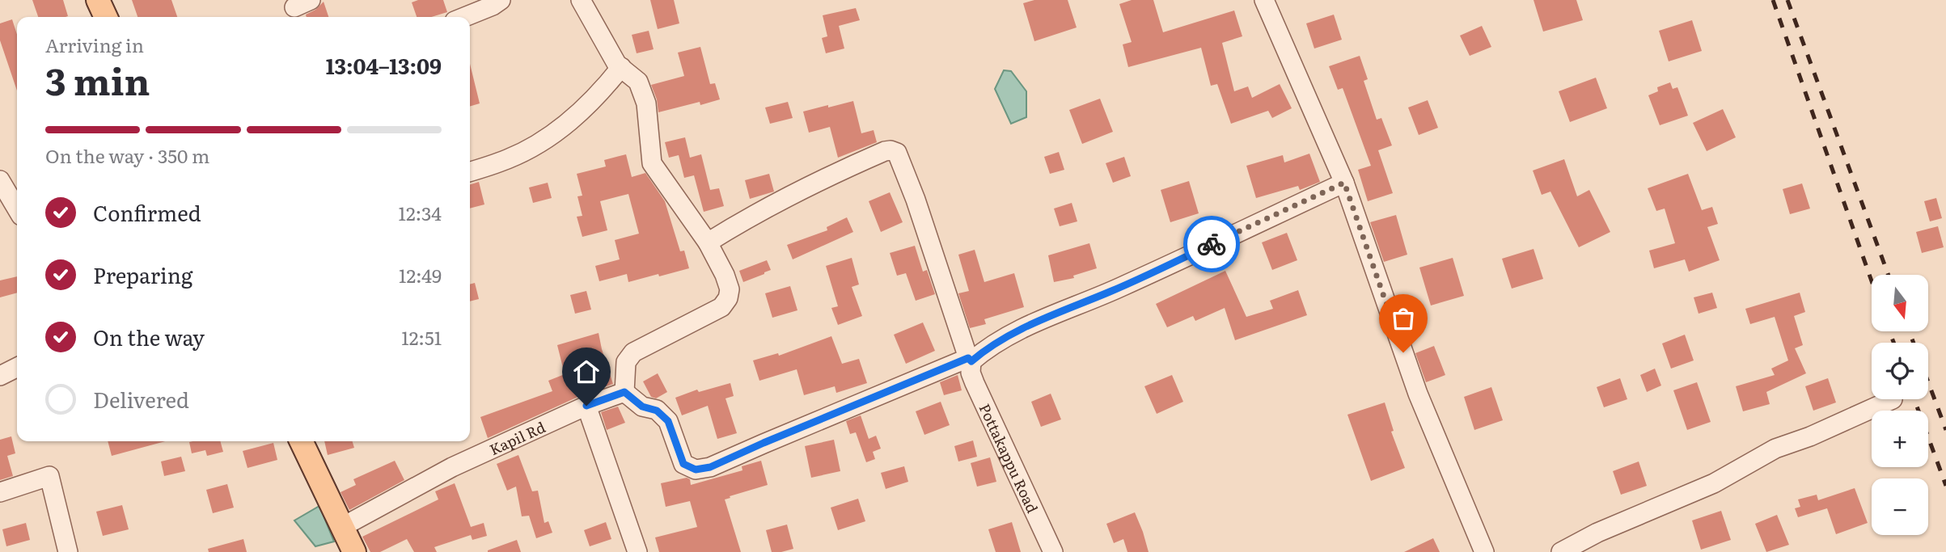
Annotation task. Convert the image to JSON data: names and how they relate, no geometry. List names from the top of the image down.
{
  "streets": {
    "street": ["Kapil Rd", "Pottakappu Road"]
  },
  "north": "bottom",
  "page": {
    "heading": ["3 min", "Arriving in", "13:04–13:09"],
    "bar": "On the way · 350 m",
    "list": [
      ["Confirmed", "12:34"],
      ["Preparing", "12:49"],
      ["On the way", "12:51"],
      "Delivered"
    ],
    "map_buttons": ["+", "−"]
  }
}
